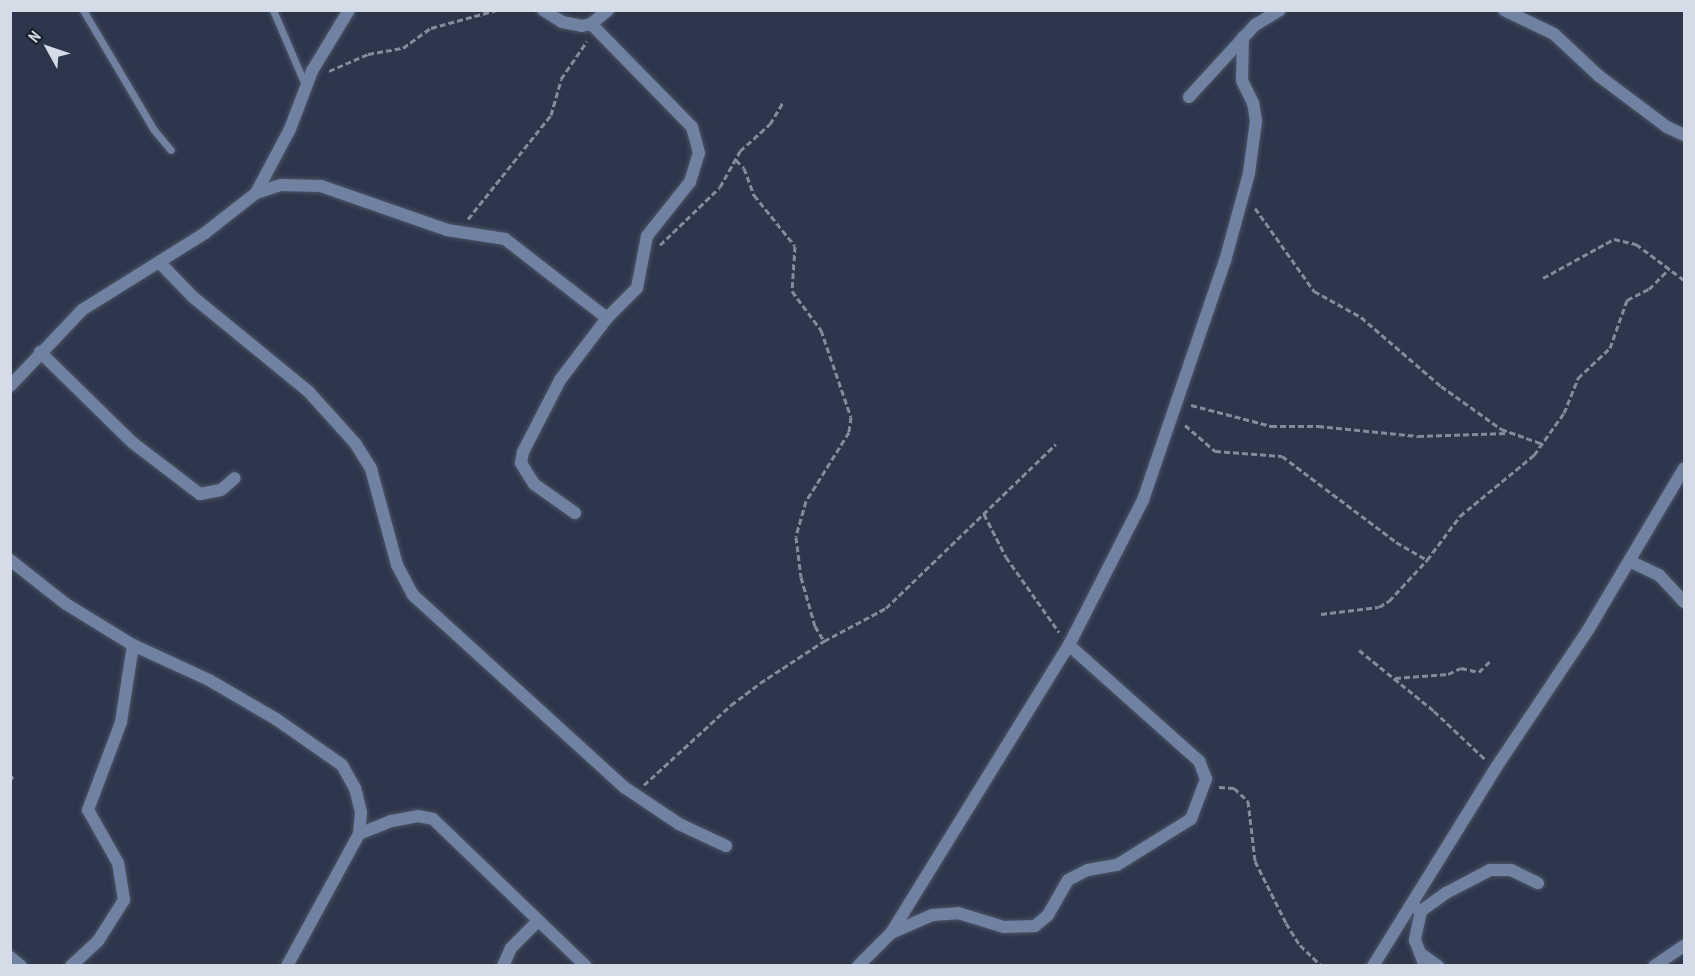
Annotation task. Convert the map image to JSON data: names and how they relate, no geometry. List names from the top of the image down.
{
  "north": "top left"
}
